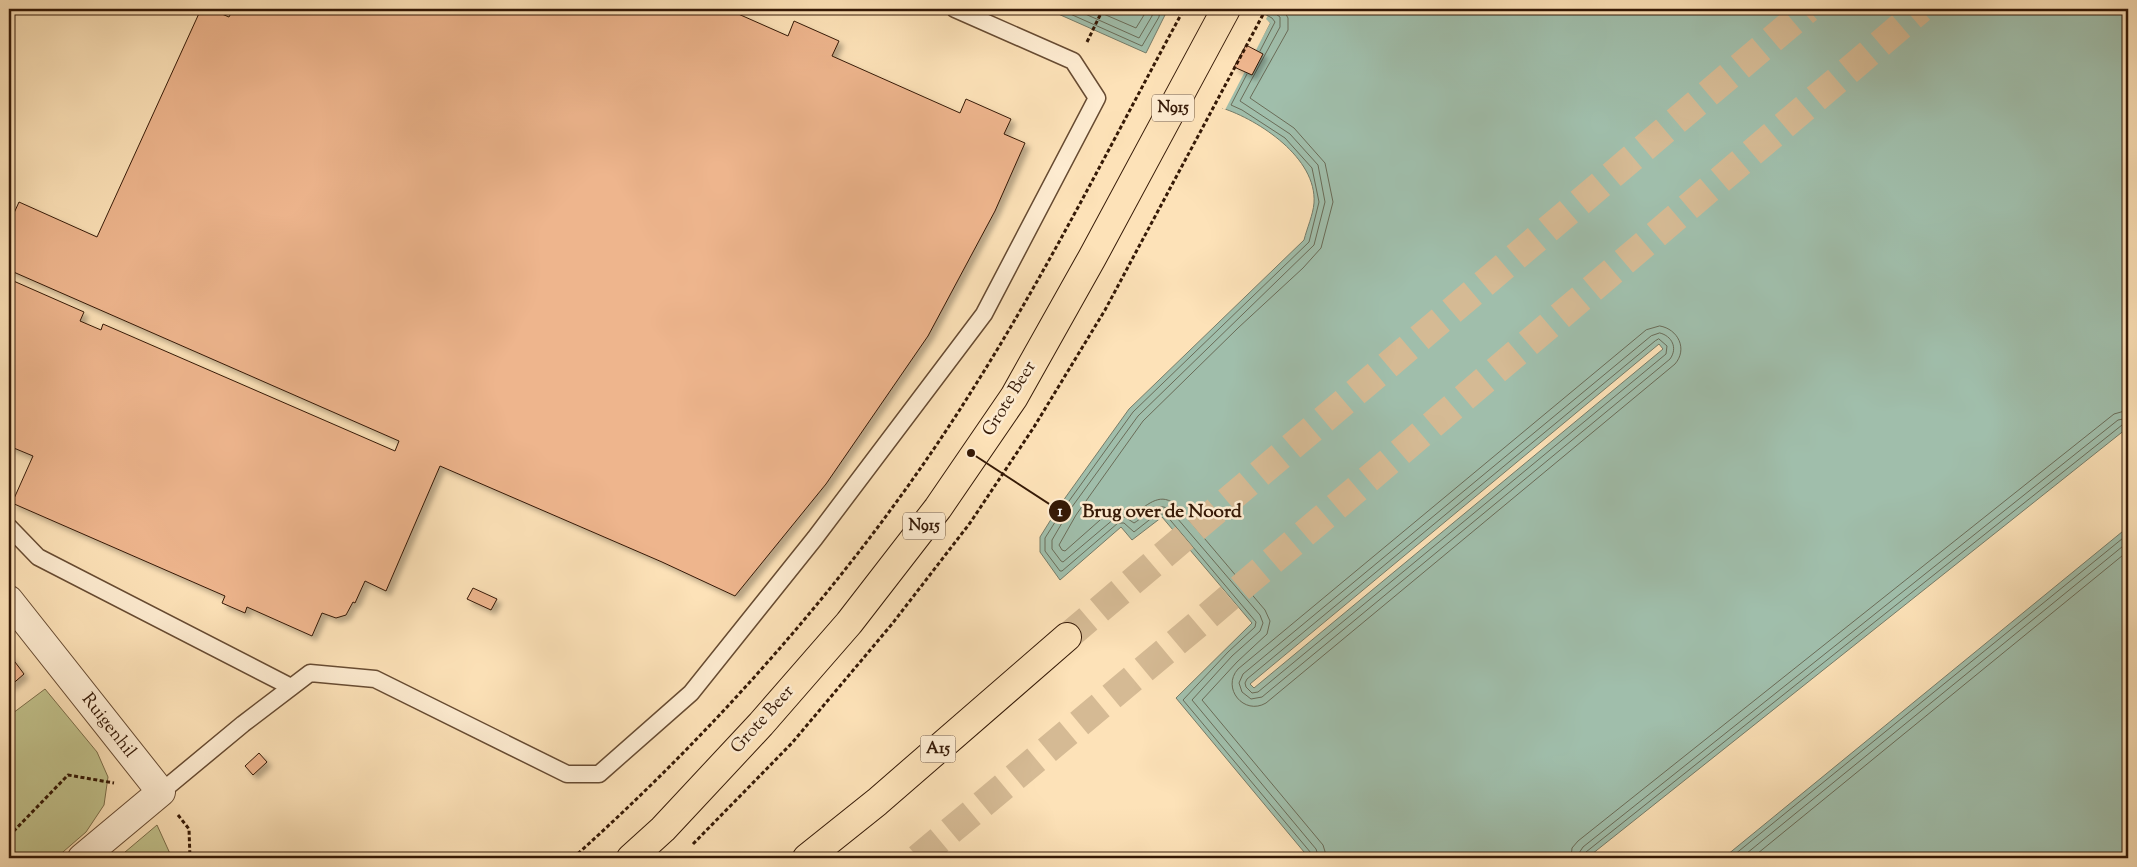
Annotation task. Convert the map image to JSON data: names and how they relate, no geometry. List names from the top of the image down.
{
  "streets": {
    "main road": ["N915", "Grote Beer", "A15"],
    "street": ["Ruigenhil"]
  },
  "places": ["Brug over de Noord"]
}
